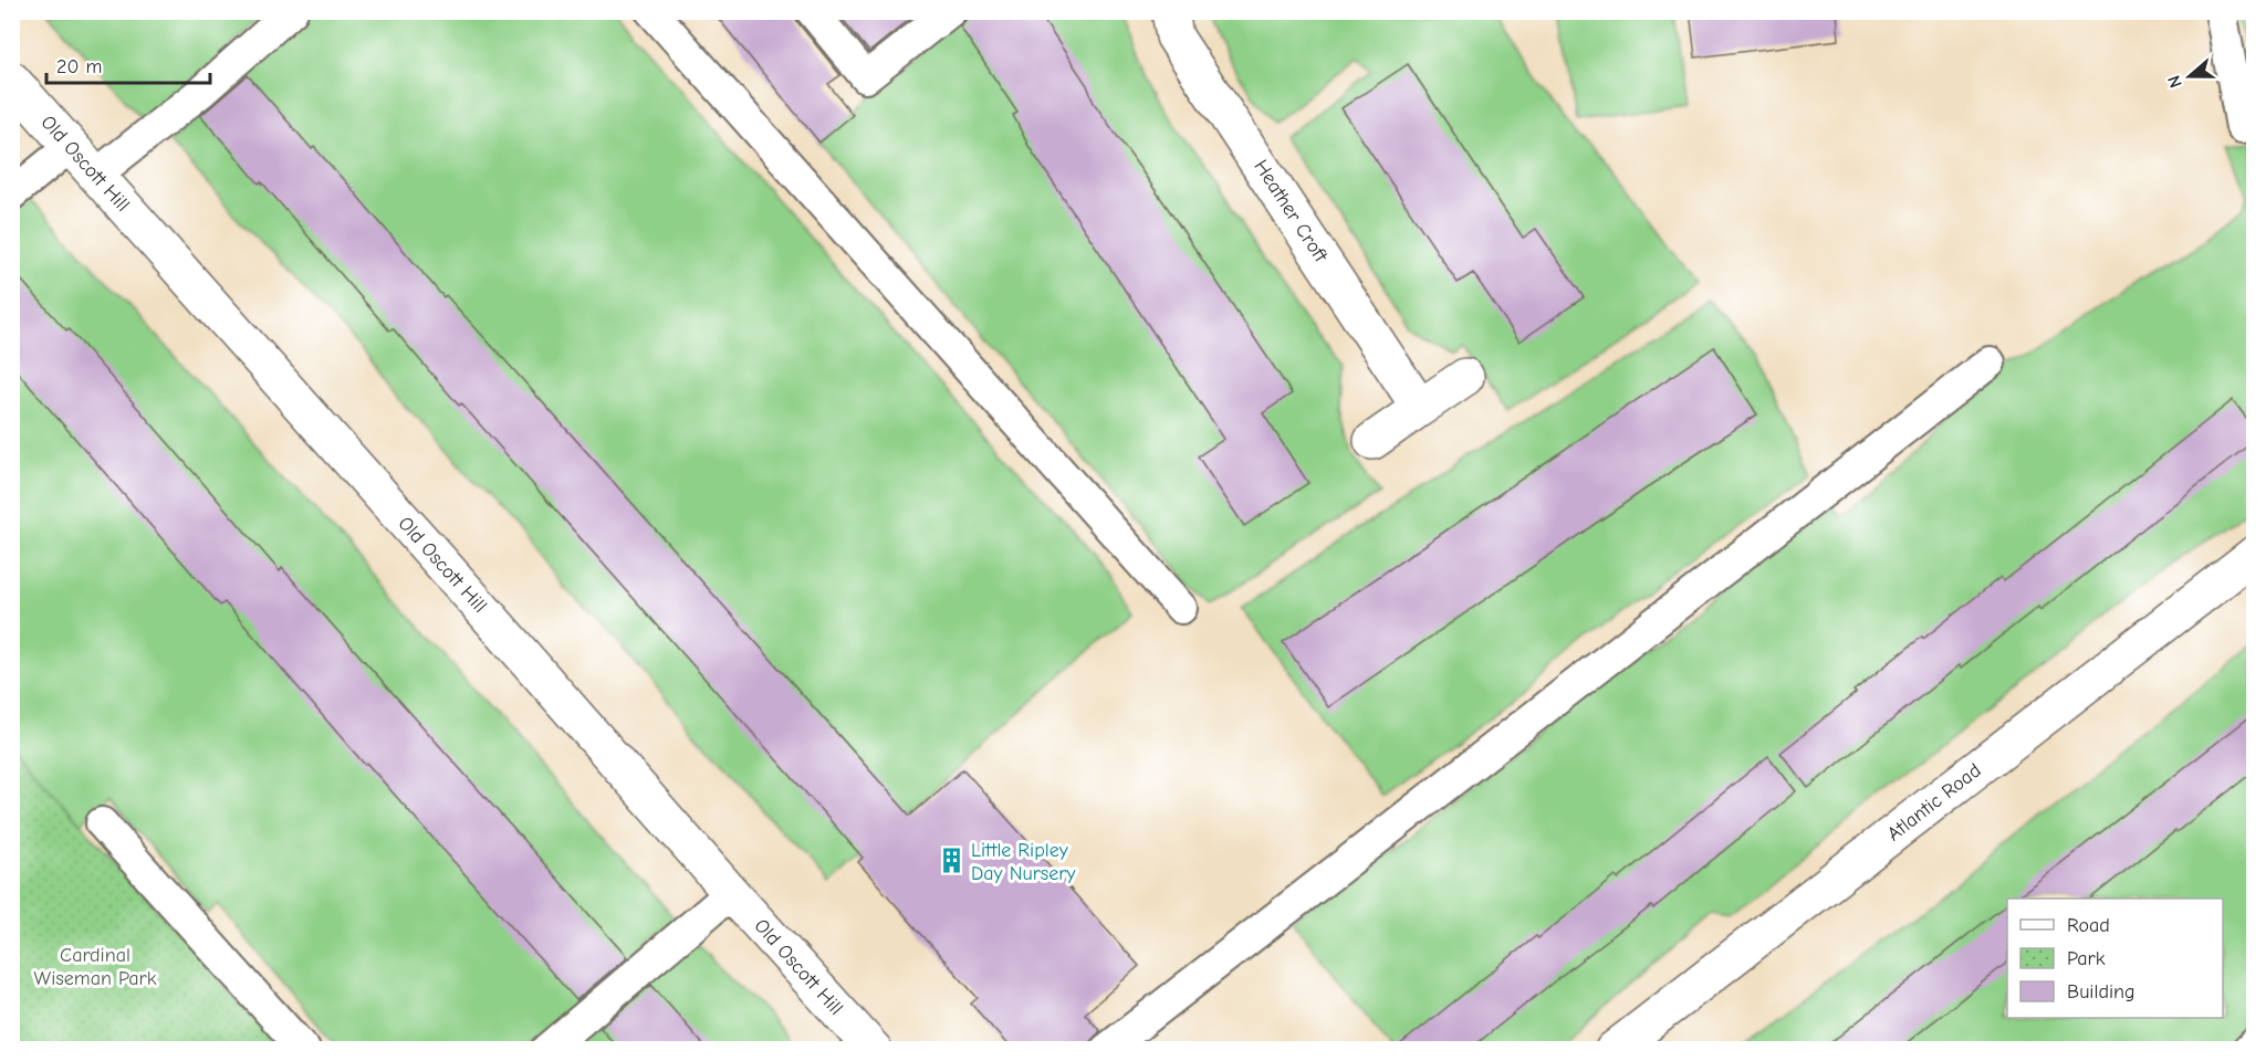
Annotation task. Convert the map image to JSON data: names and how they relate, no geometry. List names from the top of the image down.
{
  "streets": {
    "street": ["Old Oscott Hill", "Heather Croft", "Atlantic Road"]
  },
  "parks": ["Cardinal Wiseman Park"],
  "places": {
    "building": ["Little Ripley Day Nursery"]
  },
  "legend": ["Road", "Park", "Building"],
  "scale_bar": "20 m",
  "north": "left"
}
